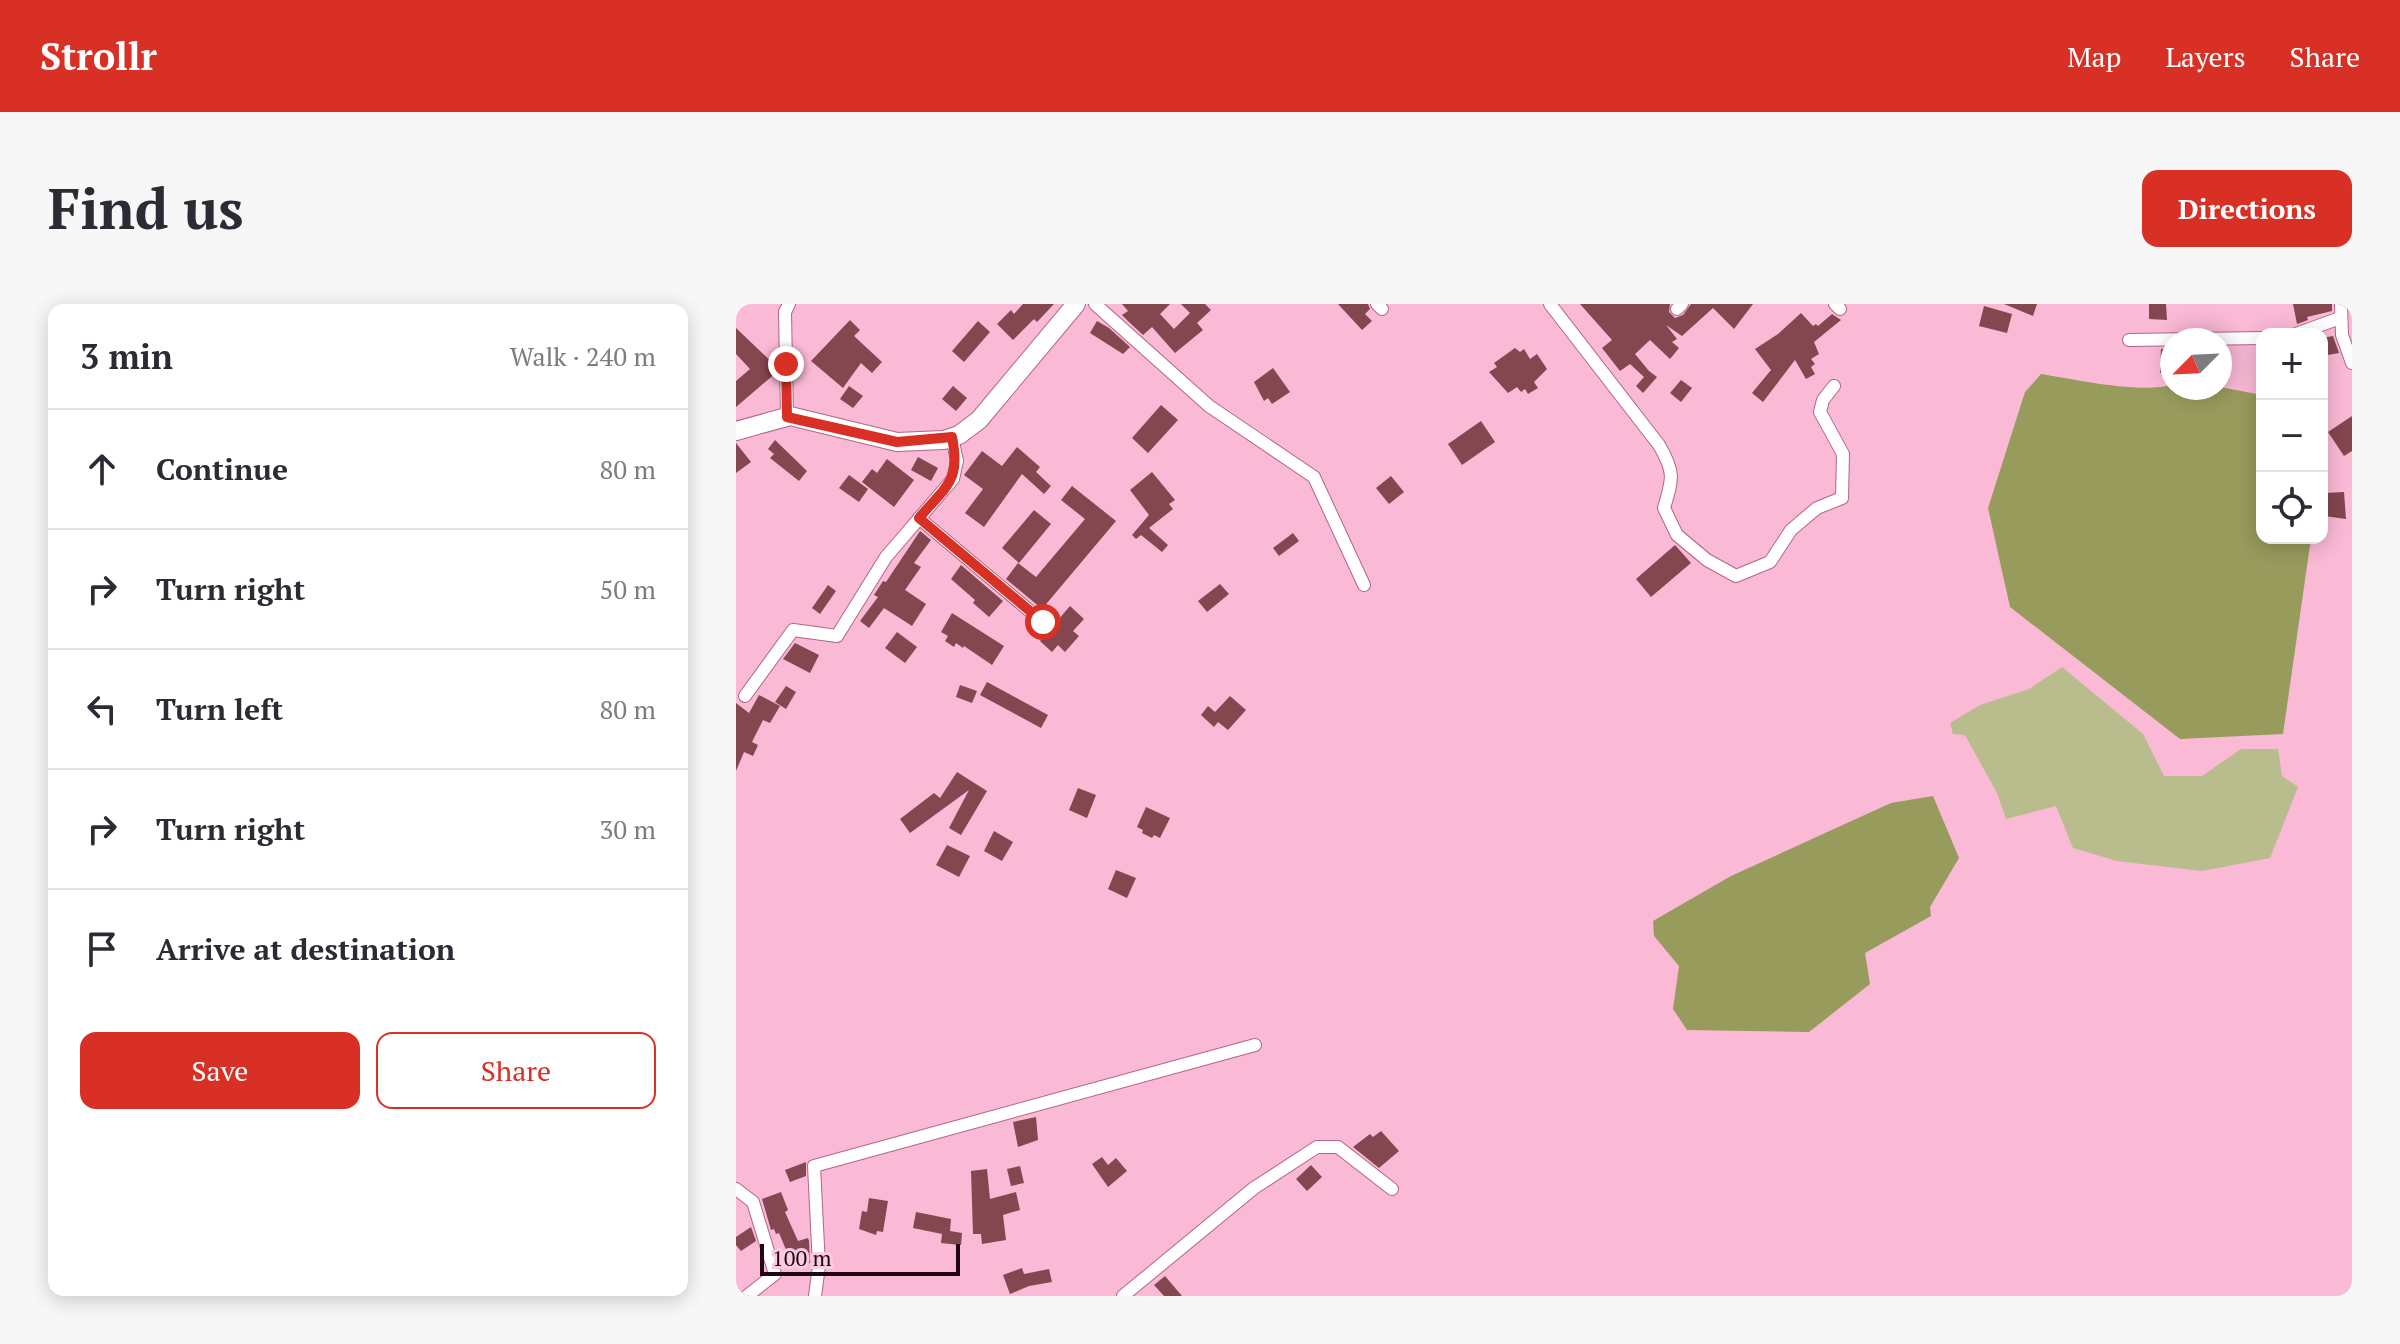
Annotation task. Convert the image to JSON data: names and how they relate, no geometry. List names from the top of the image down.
{
  "scale_bar": "100 m",
  "north": "bottom left",
  "page": {
    "header": "Strollr",
    "nav": ["Map", "Layers", "Share"],
    "buttons": [
      "Directions",
      ["Save", "Share"]
    ],
    "title": "Find us",
    "heading": ["3 min", "Walk · 240 m"],
    "map_buttons": ["+", "−"],
    "list": [
      ["Continue", "80 m"],
      ["Turn right", "50 m"],
      ["Turn left", "80 m"],
      ["Turn right", "30 m"],
      "Arrive at destination"
    ],
    "scale": "100 m"
  }
}
